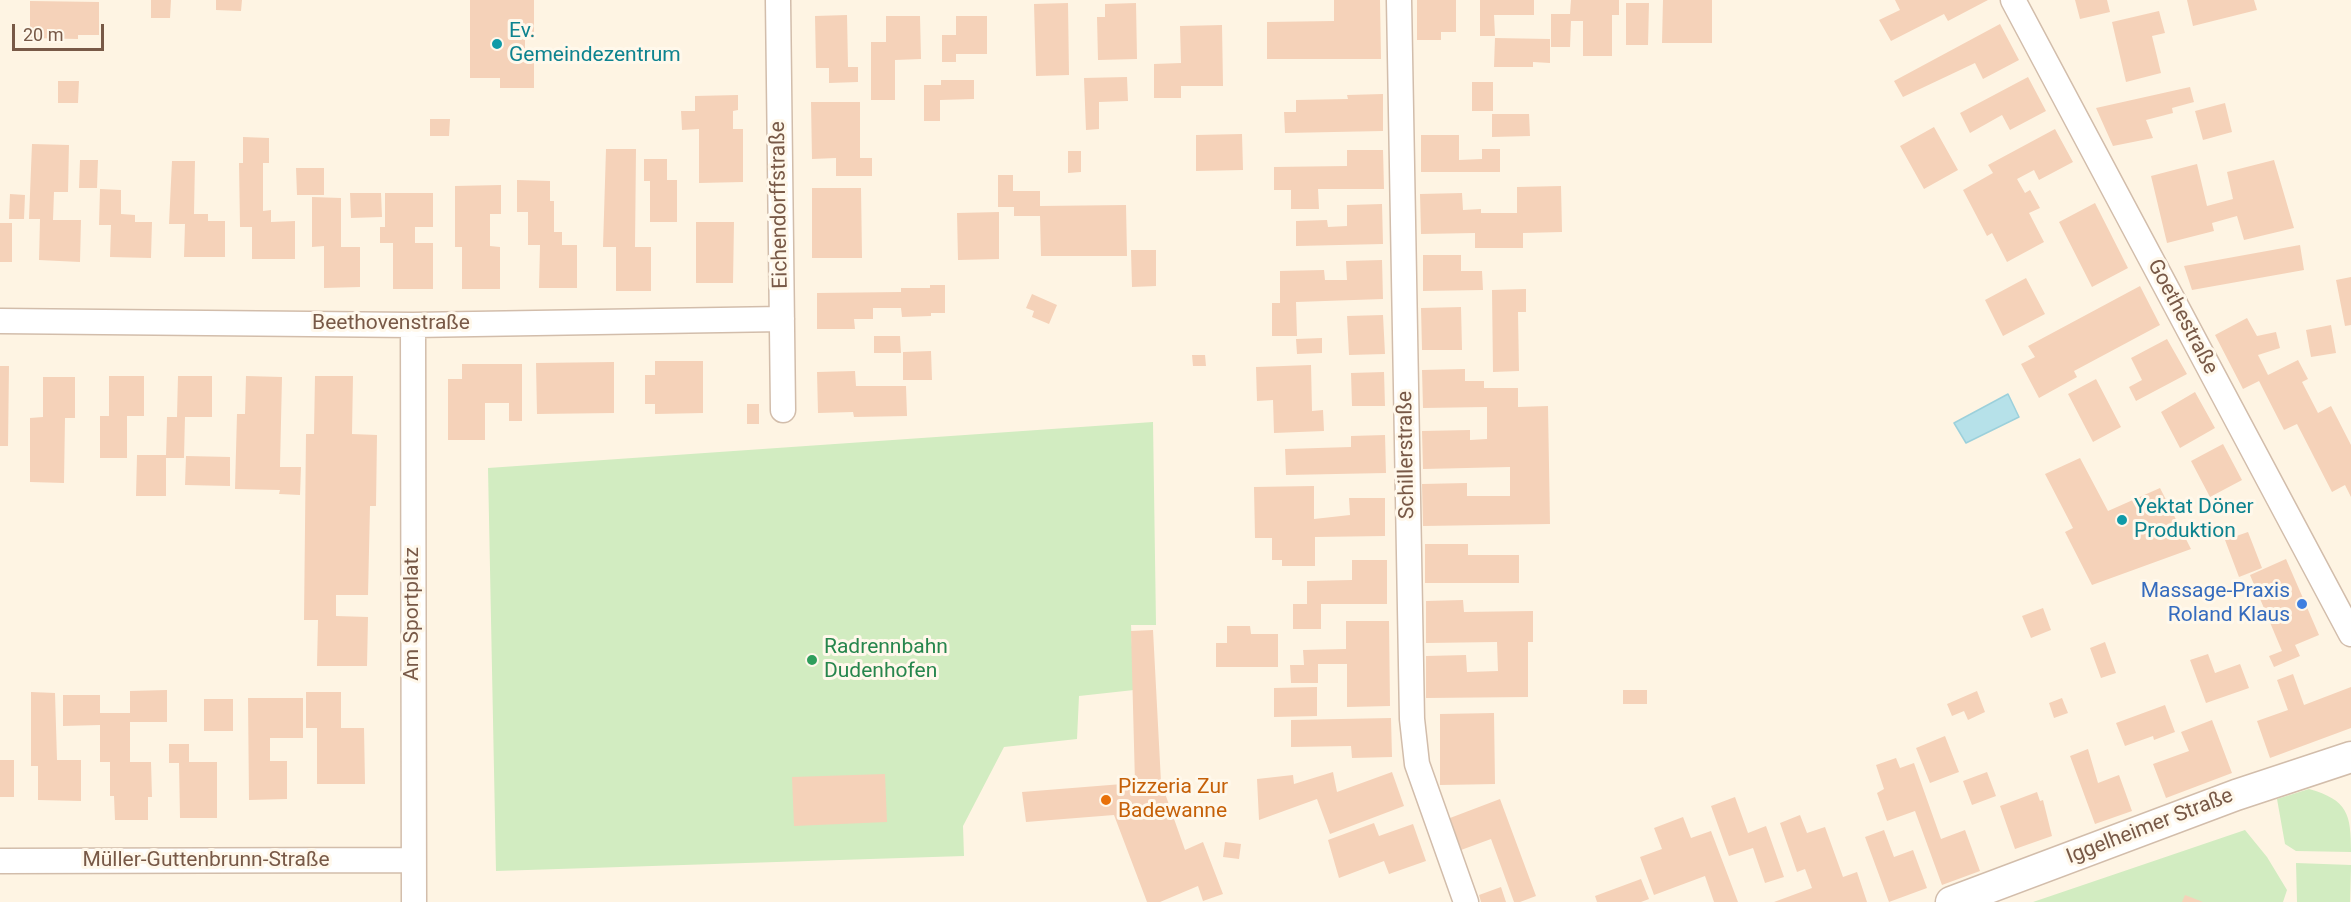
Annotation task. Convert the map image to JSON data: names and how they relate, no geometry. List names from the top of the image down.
{
  "streets": {
    "street": [
      "Eichendorffstraße",
      "Goethestraße",
      "Beethovenstraße",
      "Schillerstraße",
      "Am Sportplatz",
      "Iggelheimer Straße",
      "Müller-Guttenbrunn-Straße"
    ]
  },
  "crossings": [
    ["Eichendorffstraße", "Beethovenstraße"],
    ["Beethovenstraße", "Am Sportplatz"],
    ["Am Sportplatz", "Müller-Guttenbrunn-Straße"]
  ],
  "places": [
    "Ev. Gemeindezentrum",
    "Yektat Döner Produktion",
    "Massage-Praxis Roland Klaus",
    "Radrennbahn Dudenhofen",
    "Pizzeria Zur Badewanne"
  ],
  "scale_bar": "20 m"
}
